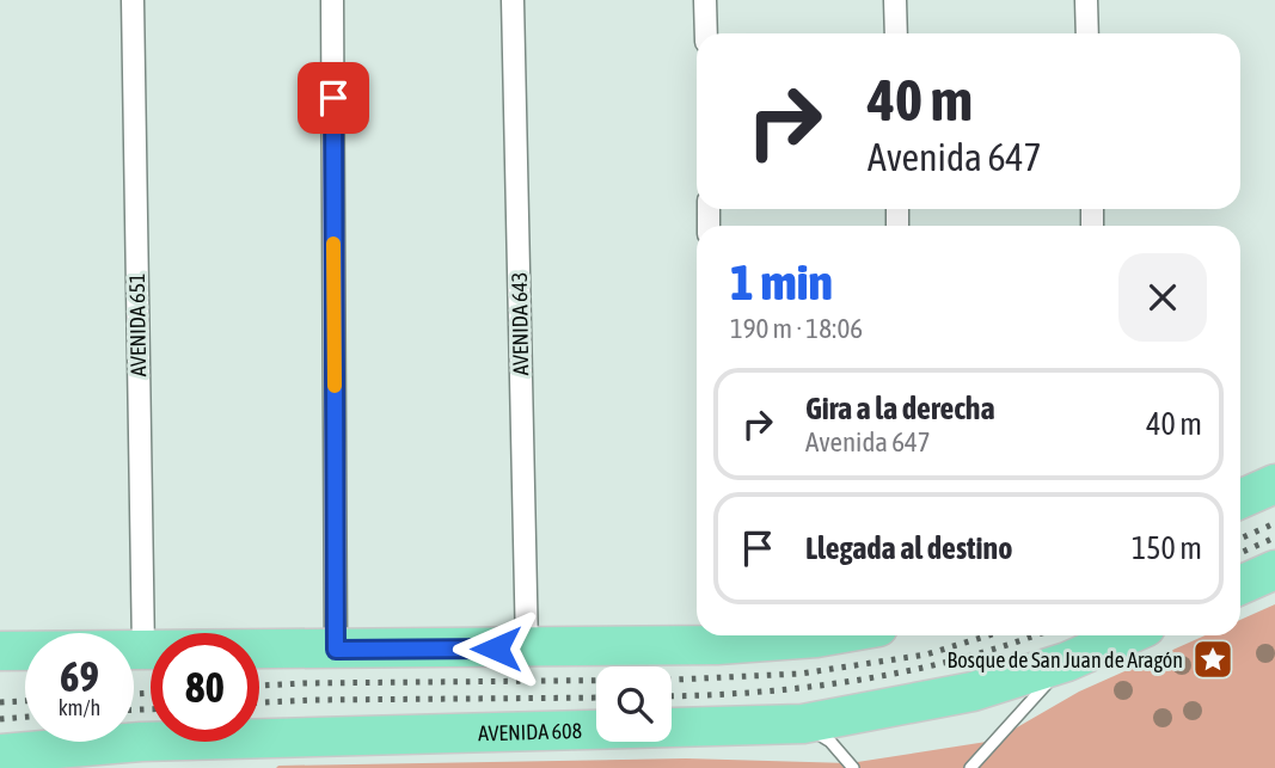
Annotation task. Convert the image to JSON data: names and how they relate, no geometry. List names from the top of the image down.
{
  "streets": {
    "highway": ["AVENIDA 608"],
    "street": ["AVENIDA 643", "AVENIDA 651"]
  },
  "places": {
    "place": ["Bosque de San Juan de Aragón"]
  },
  "page": {
    "turn": ["40 m", "Avenida 647"],
    "heading": ["1 min", "190 m · 18:06"],
    "list": [
      {
        "name": "Gira a la derecha",
        "note": "Avenida 647",
        "value": "40 m"
      },
      {
        "name": "Llegada al destino",
        "value": "150 m"
      }
    ],
    "speed": "69 km/h",
    "limit": "80"
  }
}
